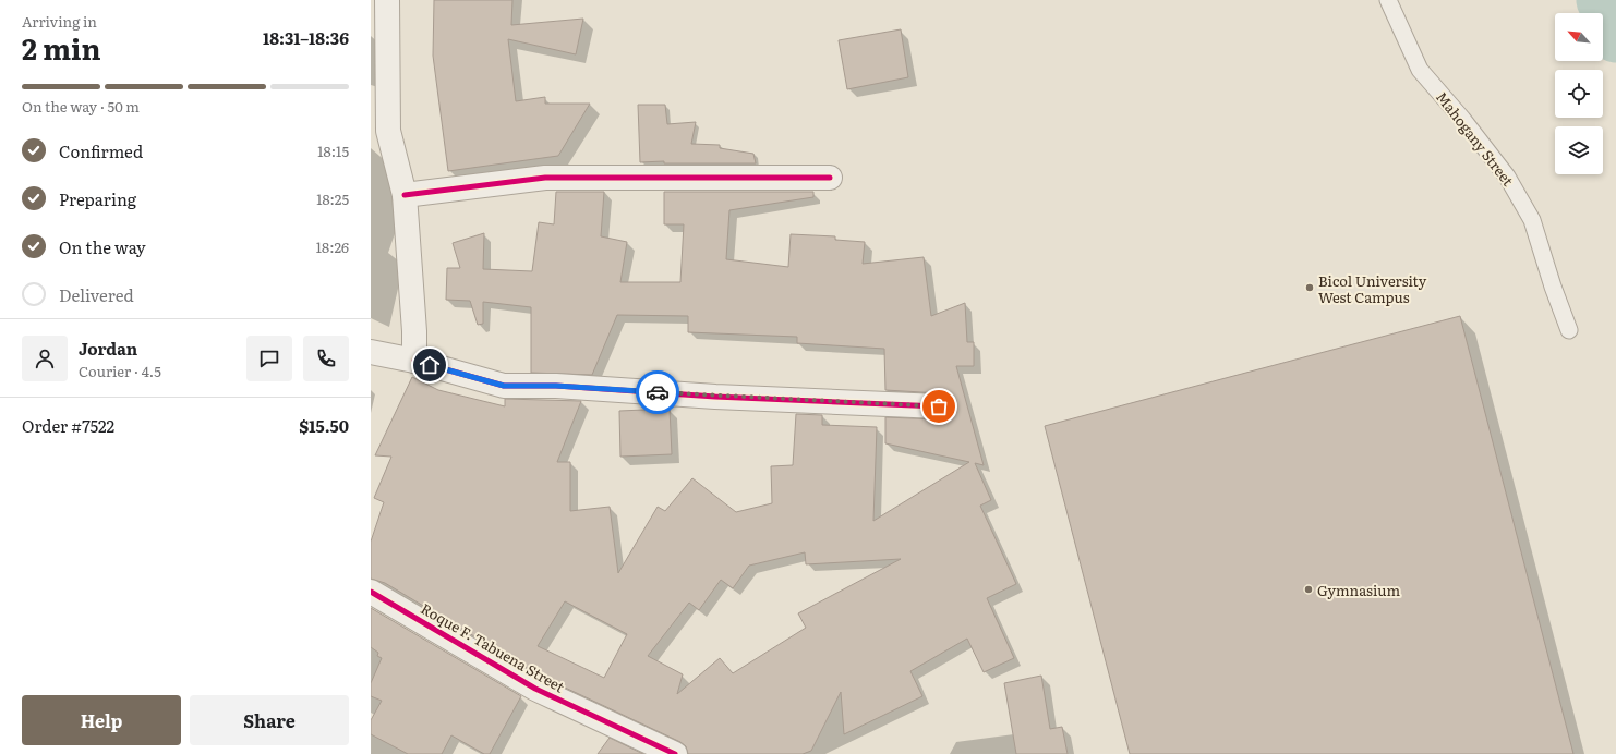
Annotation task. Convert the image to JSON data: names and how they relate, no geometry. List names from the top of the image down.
{
  "streets": {
    "street": ["Roque F. Tabuena Street"],
    "lane": ["Mahogany Street"]
  },
  "places": ["Bicol University West Campus", "Gymnasium"],
  "north": "top left",
  "page": {
    "heading": ["2 min", "Arriving in", "18:31–18:36"],
    "panel": [
      "Jordan",
      "Courier · 4.5",
      "Order #7522",
      "$15.50"
    ],
    "bar": "On the way · 50 m",
    "list": [
      ["Confirmed", "18:15"],
      ["Preparing", "18:25"],
      ["On the way", "18:26"],
      "Delivered"
    ],
    "buttons": ["Help", "Share"]
  }
}
